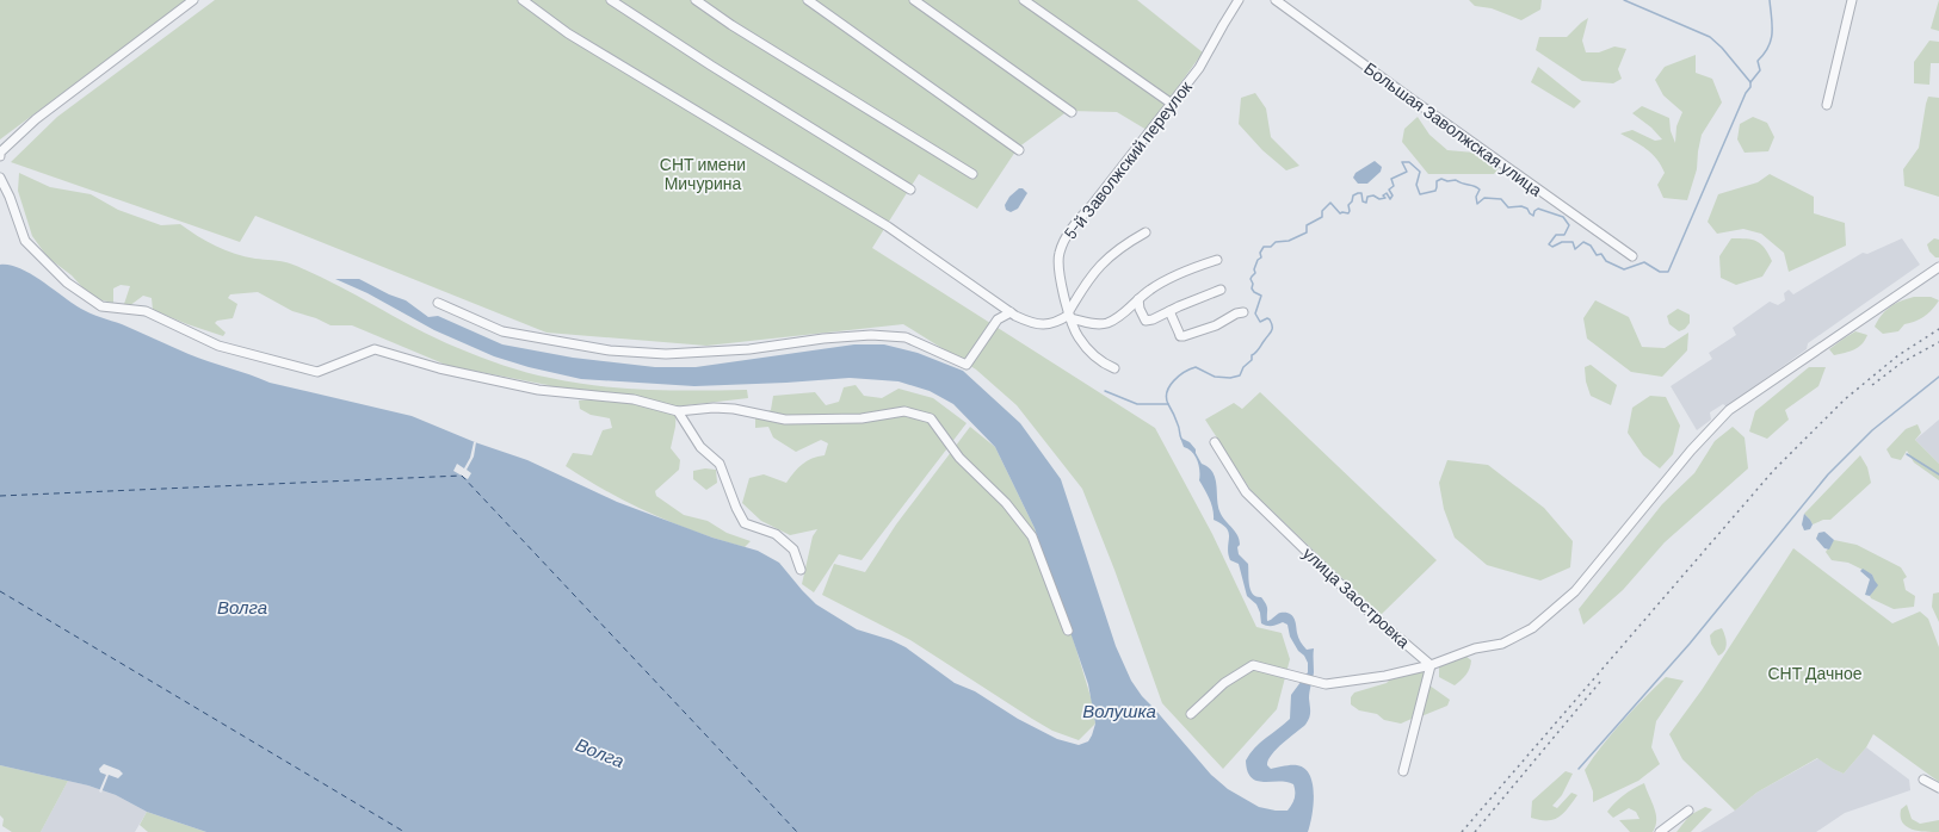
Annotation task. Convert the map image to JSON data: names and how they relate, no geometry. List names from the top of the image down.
{
  "streets": {
    "street": ["Большая Заволжская улица", "5-й Заволжский переулок", "улица Заостровка"]
  },
  "water": ["Волга", "Волушка"],
  "parks": ["СНТ имени Мичурина", "СНТ Дачное"]
}
